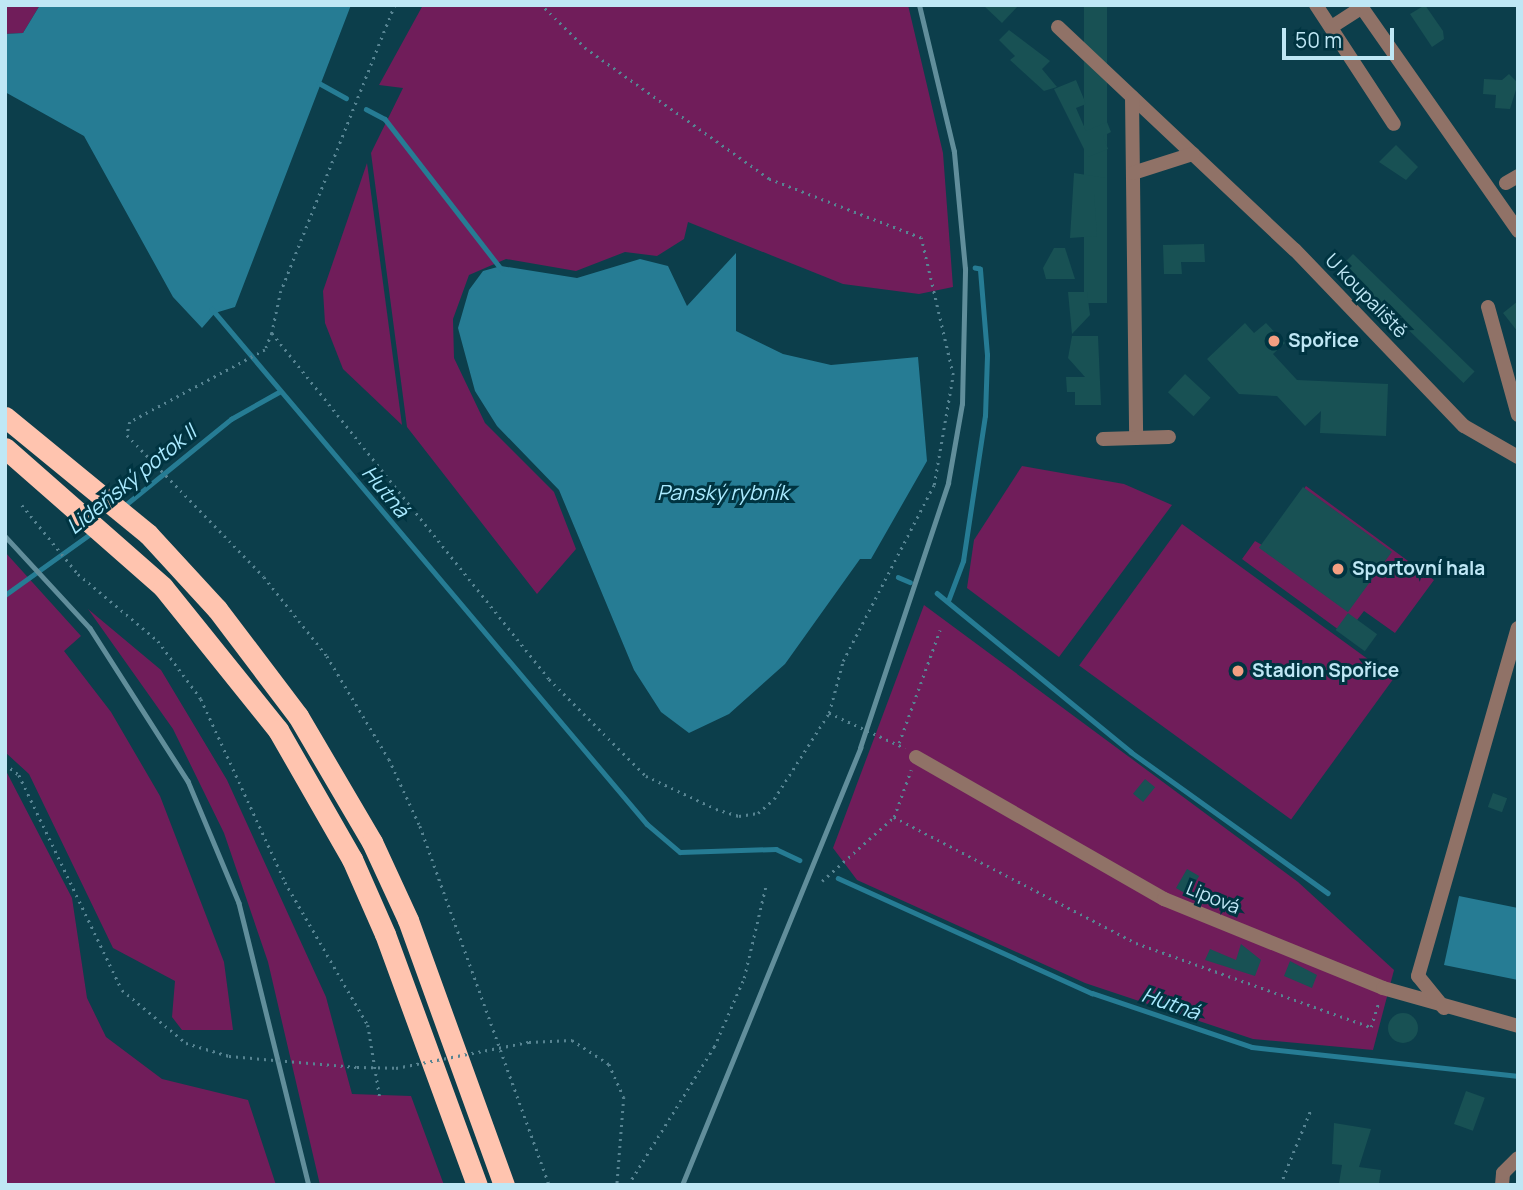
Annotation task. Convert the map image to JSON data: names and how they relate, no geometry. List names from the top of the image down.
{
  "streets": {
    "street": ["U koupaliště", "Lipová"]
  },
  "water": ["Lideňský potok II", "Hutná", "Panský rybník"],
  "places": ["Spořice", "Sportovní hala", "Stadion Spořice"],
  "scale_bar": "50 m"
}
